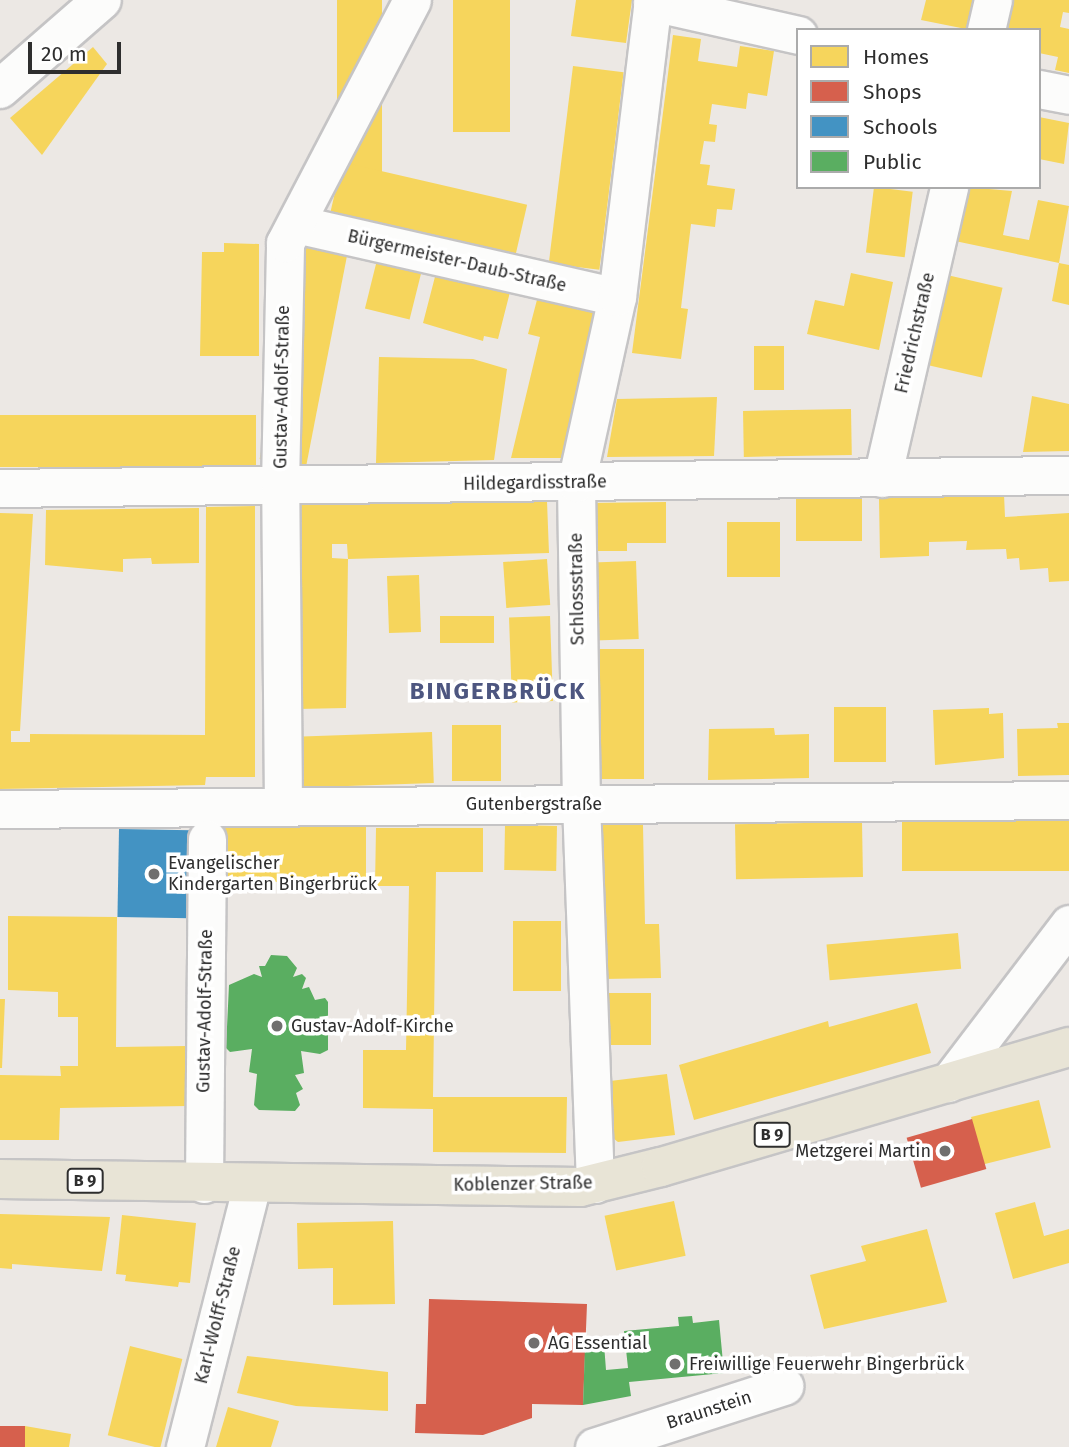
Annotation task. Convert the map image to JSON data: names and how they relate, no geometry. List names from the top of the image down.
{
  "streets": {
    "main road": ["B 9", "Koblenzer Straße"],
    "street": [
      "Bürgermeister-Daub-Straße",
      "Friedrichstraße",
      "Gustav-Adolf-Straße",
      "Hildegardisstraße",
      "Schlossstraße",
      "Gutenbergstraße",
      "Karl-Wolff-Straße",
      "Braunstein"
    ]
  },
  "crossings": [
    ["Bürgermeister-Daub-Straße", "Gustav-Adolf-Straße"],
    ["Bürgermeister-Daub-Straße", "Schlossstraße"],
    ["Friedrichstraße", "Hildegardisstraße"],
    ["Gustav-Adolf-Straße", "Hildegardisstraße"],
    ["Gustav-Adolf-Straße", "Gutenbergstraße"],
    ["Gustav-Adolf-Straße", "Koblenzer Straße"],
    ["Hildegardisstraße", "Schlossstraße"],
    ["Schlossstraße", "Gutenbergstraße"],
    ["Schlossstraße", "Koblenzer Straße"],
    ["Koblenzer Straße", "Karl-Wolff-Straße"]
  ],
  "districts": ["BINGERBRÜCK"],
  "places": [
    "Evangelischer Kindergarten Bingerbrück",
    "Gustav-Adolf-Kirche",
    "Metzgerei Martin",
    "AG Essential",
    "Freiwillige Feuerwehr Bingerbrück"
  ],
  "legend": [
    "Homes",
    "Shops",
    "Schools",
    "Public"
  ],
  "scale_bar": "20 m"
}
